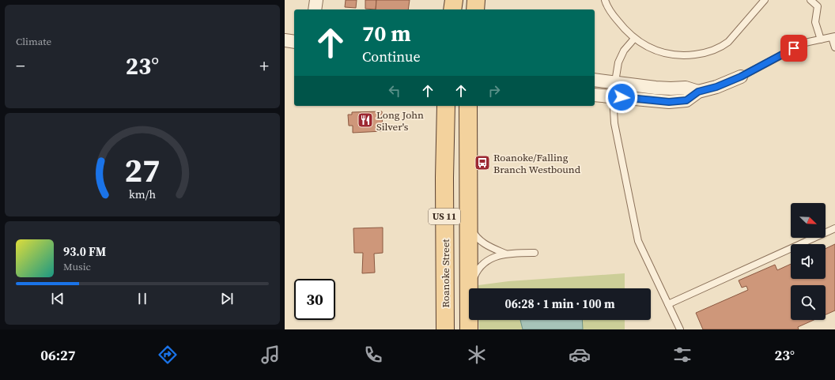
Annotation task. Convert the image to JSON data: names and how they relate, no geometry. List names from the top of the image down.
{
  "streets": {
    "main road": ["US 11", "Roanoke Street"]
  },
  "places": {
    "restaurant": ["Long John Silver's"],
    "bus stop": ["Roanoke/Falling Branch Westbound"]
  },
  "north": "bottom right",
  "page": {
    "tile": "Climate",
    "turn": ["70 m", "Continue"],
    "heat": ["−", "23°", "+"],
    "song": ["93.0 FM", "Music"],
    "limit": "30",
    "trip": "06:28 · 1 min · 100 m",
    "tabs": ["06:27", "23°"],
    "gauge": ["27", "km/h"]
  }
}
